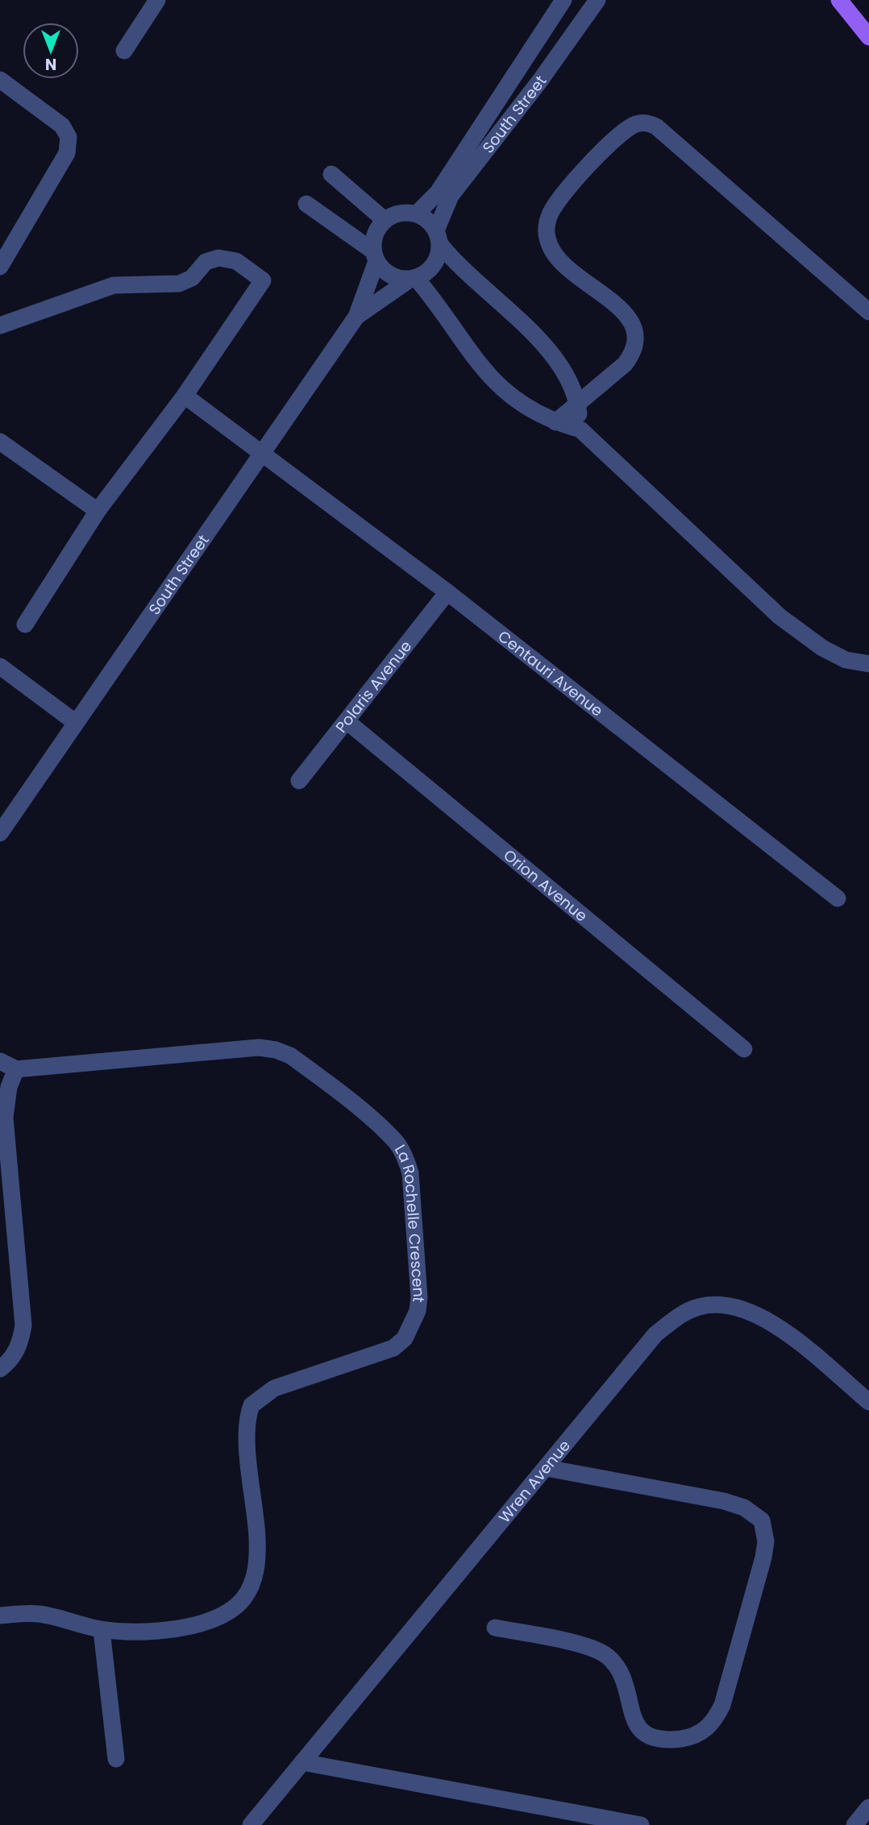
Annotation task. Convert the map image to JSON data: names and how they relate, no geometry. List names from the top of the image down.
{
  "streets": {
    "street": [
      "South Street",
      "Centauri Avenue",
      "Polaris Avenue",
      "Orion Avenue",
      "La Rochelle Crescent",
      "Wren Avenue"
    ]
  },
  "crossings": [
    ["South Street", "Centauri Avenue"],
    ["Centauri Avenue", "Polaris Avenue"],
    ["Polaris Avenue", "Orion Avenue"]
  ],
  "north": "bottom"
}
